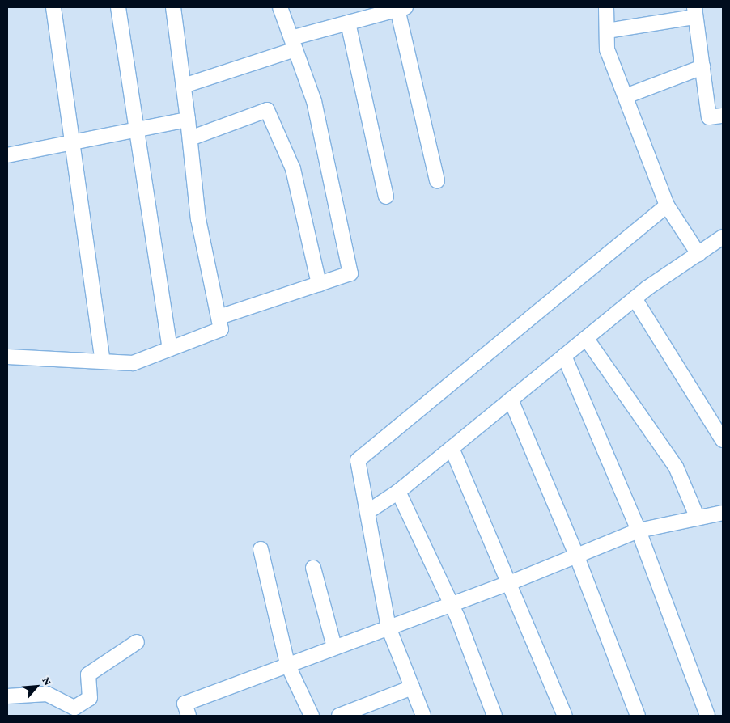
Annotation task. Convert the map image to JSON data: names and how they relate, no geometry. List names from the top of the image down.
{
  "north": "top right"
}
